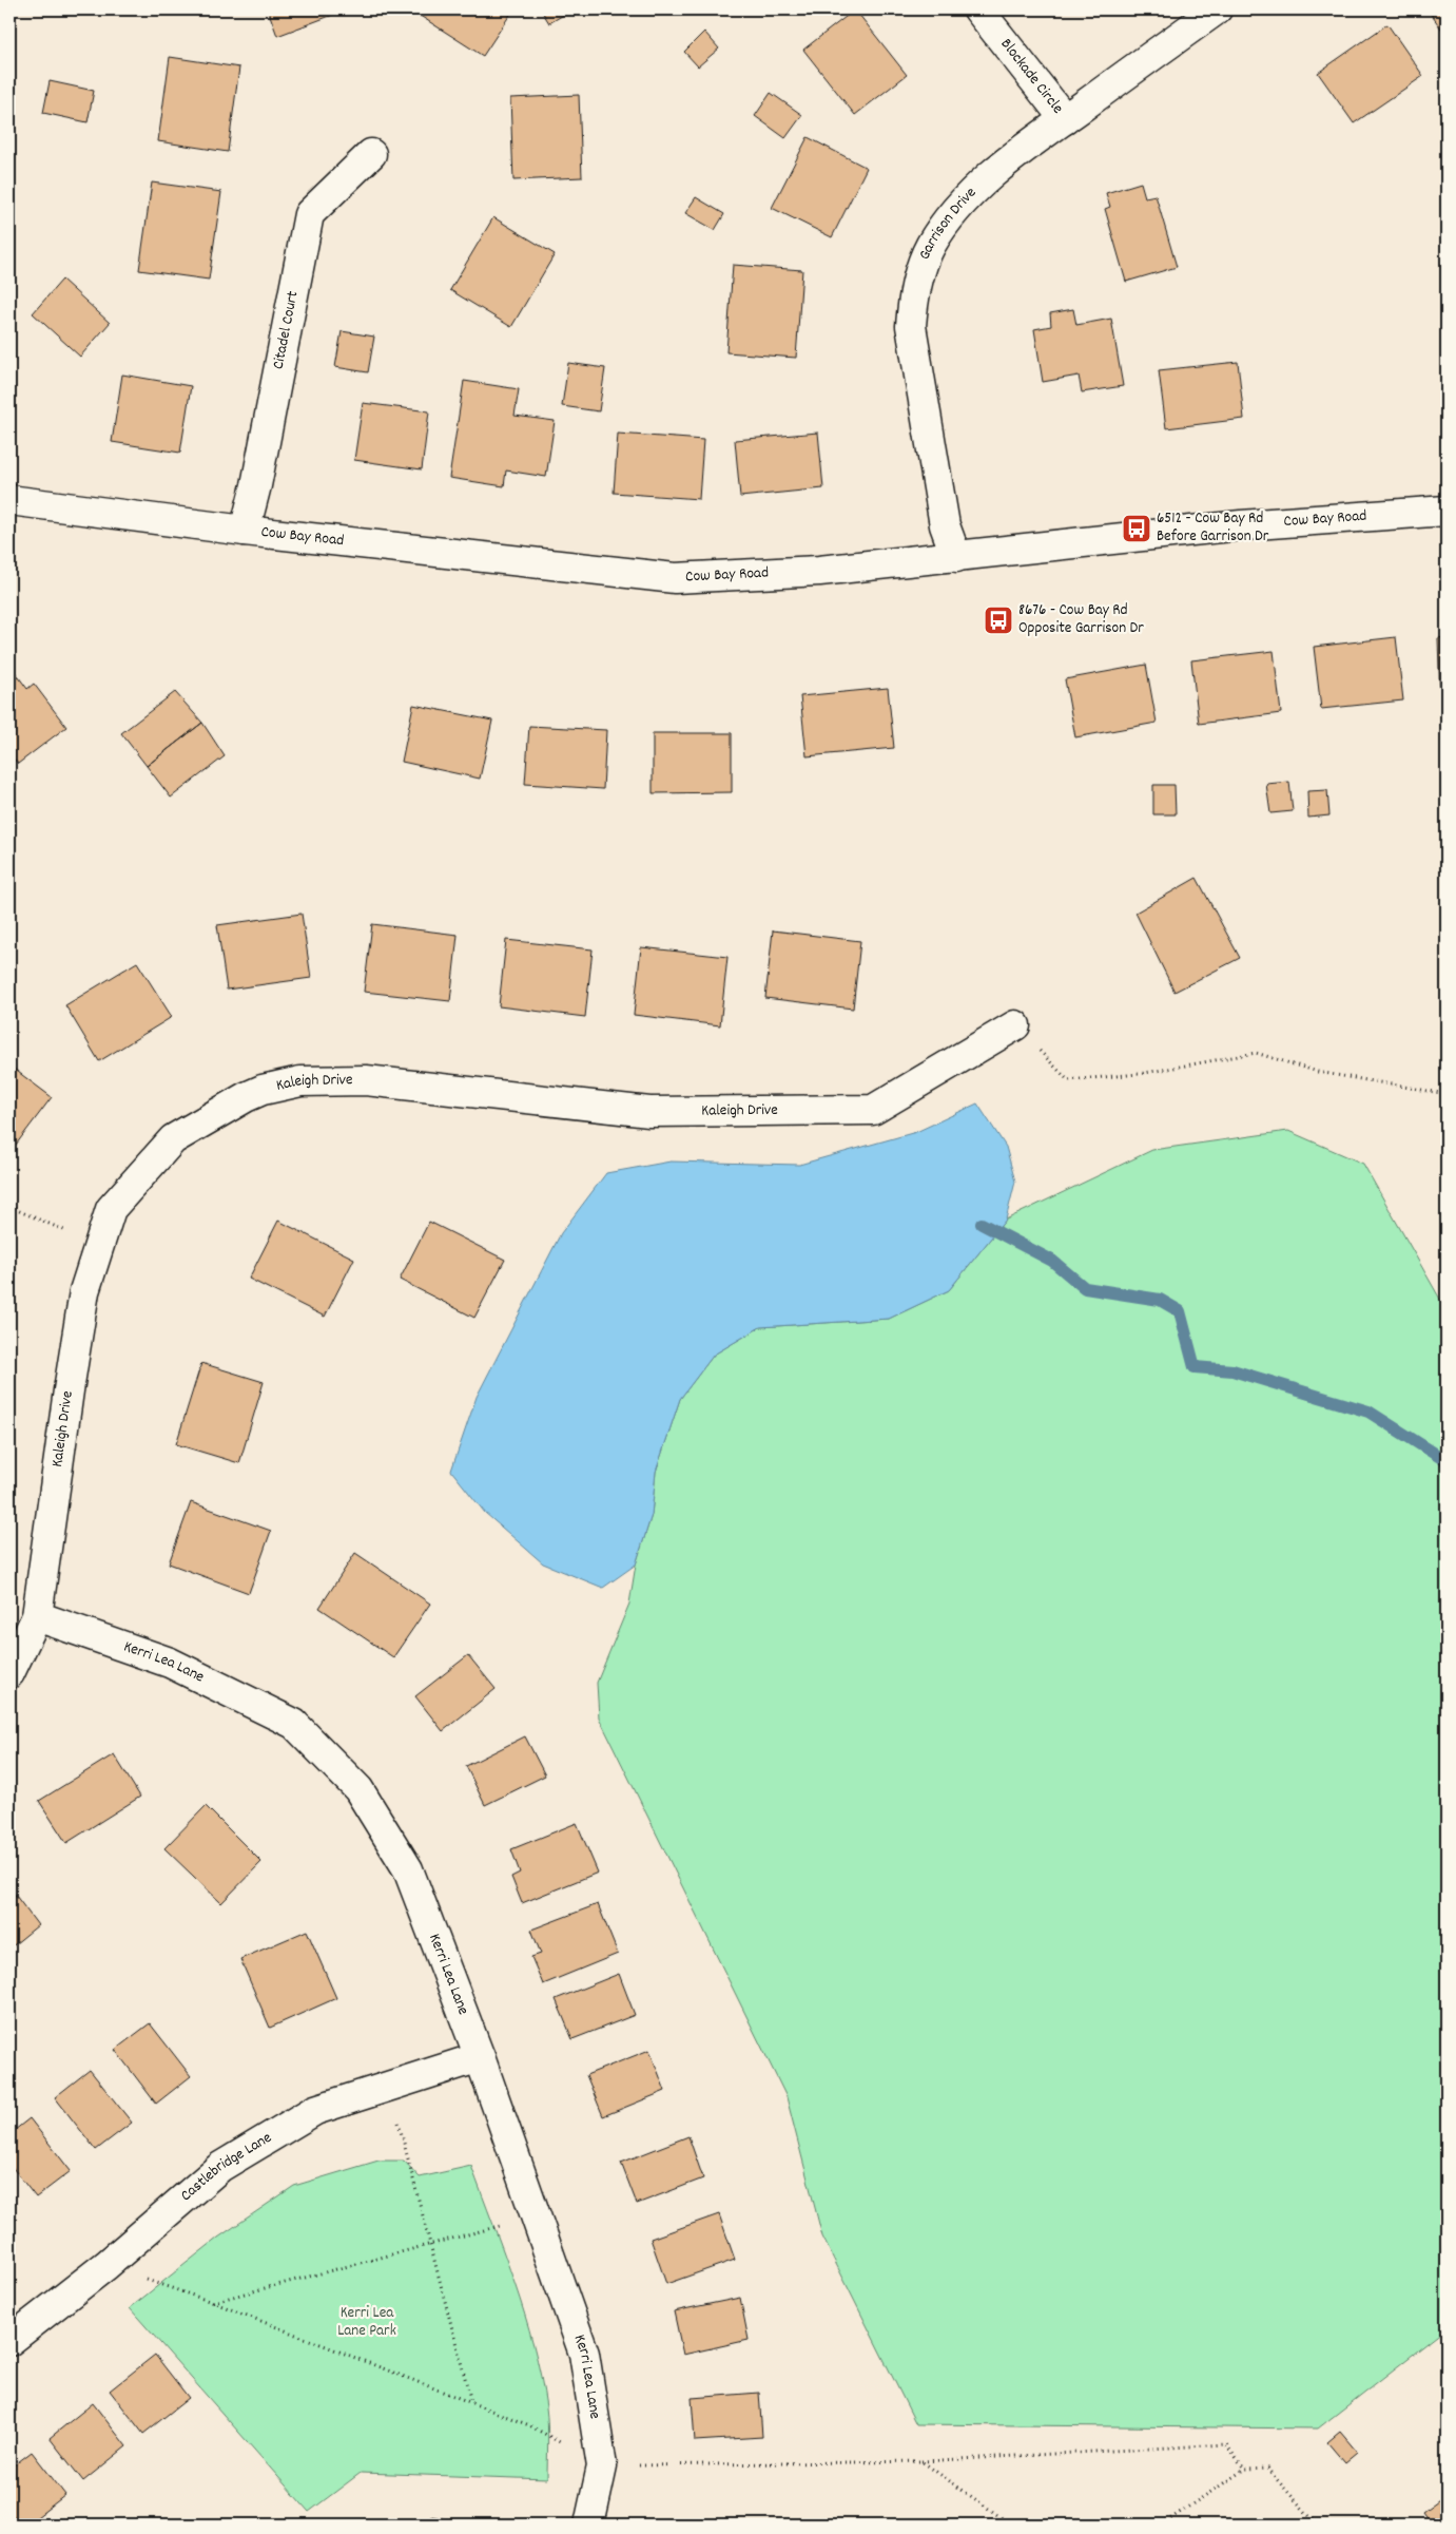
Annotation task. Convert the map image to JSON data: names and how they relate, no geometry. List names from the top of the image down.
{
  "streets": {
    "street": [
      "Blockade Circle",
      "Garrison Drive",
      "Citadel Court",
      "Cow Bay Road",
      "Kaleigh Drive",
      "Kerri Lea Lane",
      "Castlebridge Lane"
    ]
  },
  "crossings": [
    ["Blockade Circle", "Garrison Drive"],
    ["Garrison Drive", "Cow Bay Road"],
    ["Citadel Court", "Cow Bay Road"],
    ["Kaleigh Drive", "Kerri Lea Lane"],
    ["Kerri Lea Lane", "Castlebridge Lane"]
  ],
  "parks": ["Kerri Lea Lane Park"],
  "places": {
    "bus stop": ["6512 - Cow Bay Rd Before Garrison Dr", "8676 - Cow Bay Rd Opposite Garrison Dr"]
  }
}
